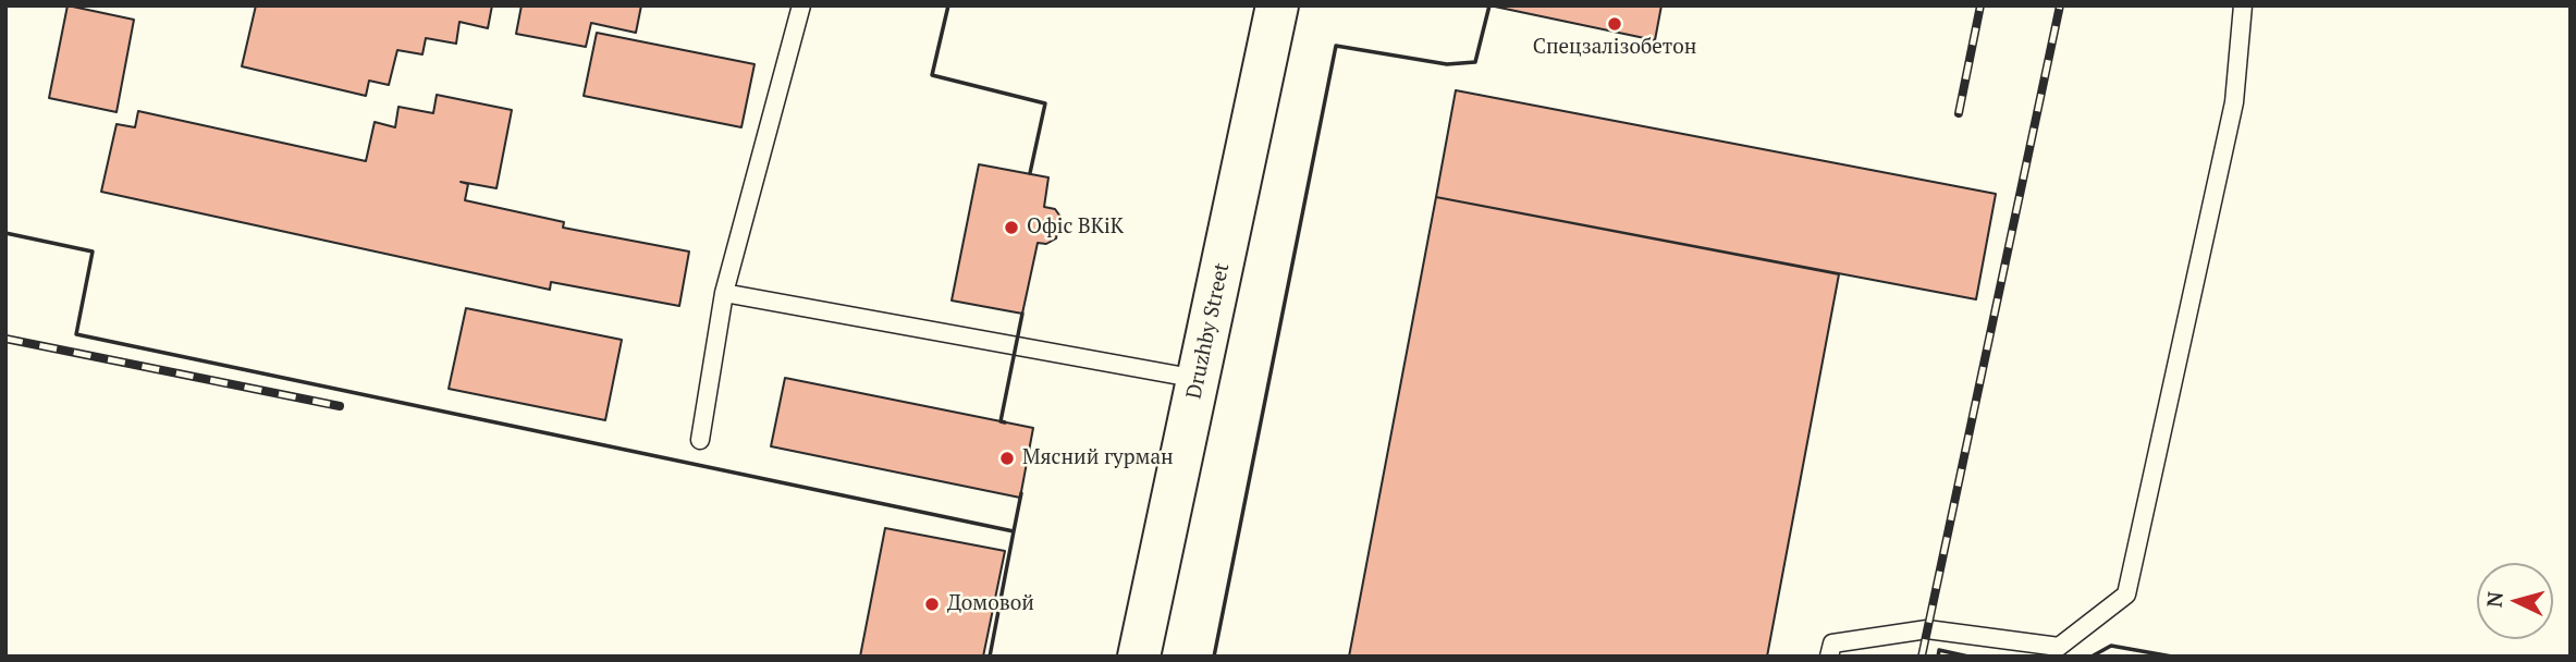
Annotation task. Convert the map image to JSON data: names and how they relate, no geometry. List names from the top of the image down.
{
  "streets": {
    "main road": ["Druzhby Street"]
  },
  "places": [
    "Спецзалізобетон",
    "Офіс ВКіК",
    "Мясний гурман",
    "Домовой"
  ],
  "north": "left"
}
